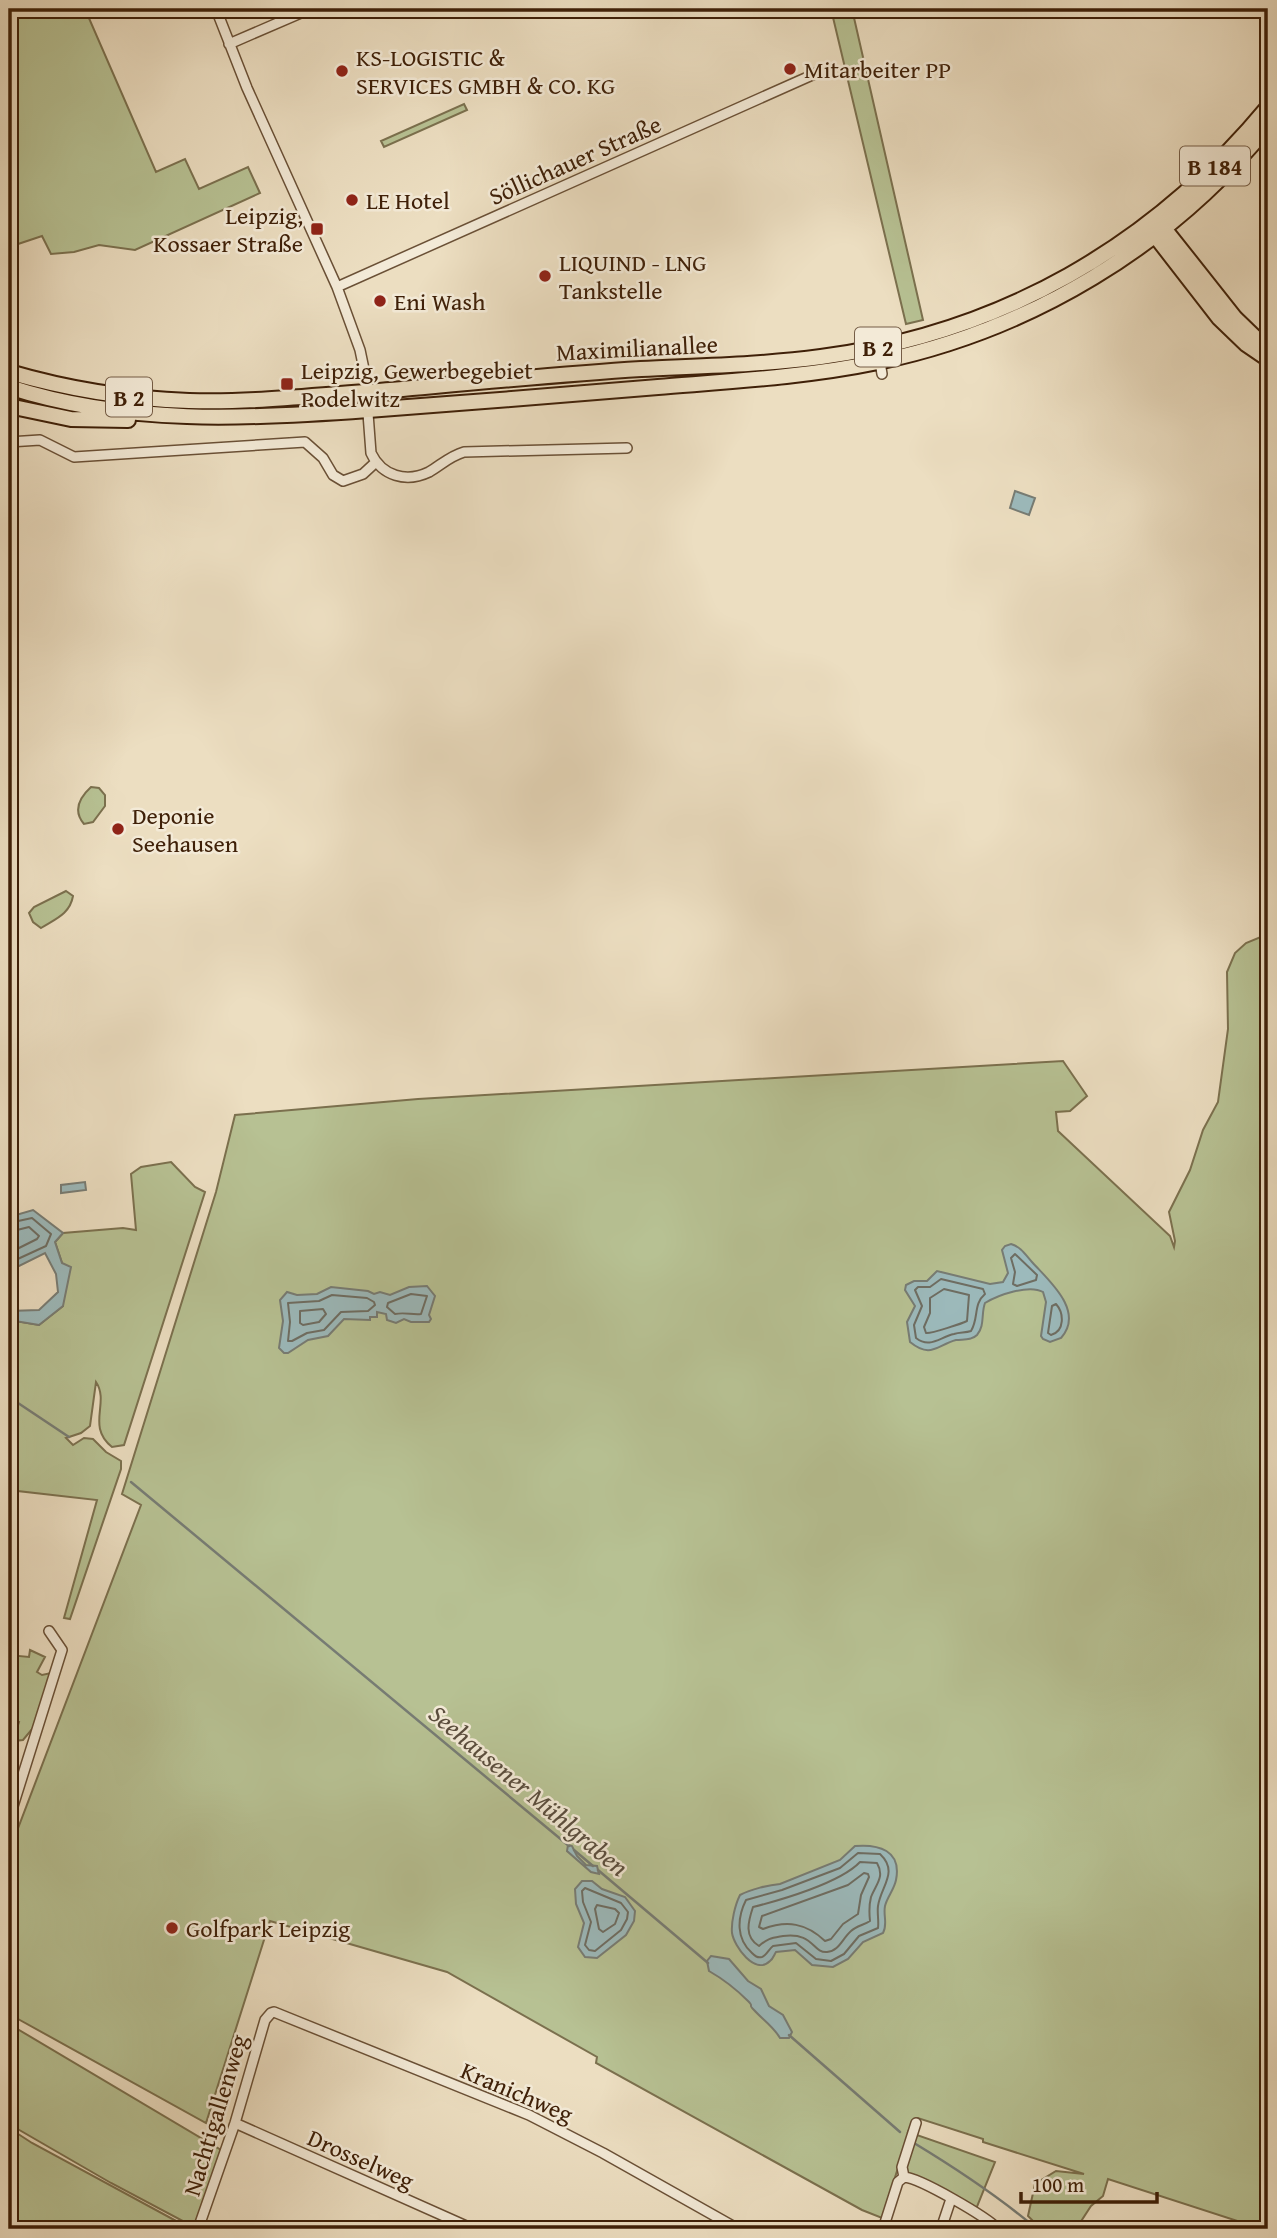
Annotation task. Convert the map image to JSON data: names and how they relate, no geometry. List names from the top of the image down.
{
  "streets": {
    "main road": ["B 184", "B 2", "Maximilianallee"],
    "street": [
      "Söllichauer Straße",
      "Kranichweg",
      "Nachtigallenweg",
      "Drosselweg"
    ]
  },
  "crossings": [
    ["B 184", "Maximilianallee"],
    ["Kranichweg", "Nachtigallenweg"],
    ["Nachtigallenweg", "Drosselweg"]
  ],
  "water": ["Seehausener Mühlgraben"],
  "places": {
    "other": [
      "Mitarbeiter PP",
      "KS-LOGISTIC & SERVICES GMBH & CO. KG",
      "LE Hotel",
      "LIQUIND - LNG Tankstelle",
      "Eni Wash",
      "Deponie Seehausen",
      "Golfpark Leipzig"
    ],
    "transit": ["Leipzig, Kossaer Straße", "Leipzig, Gewerbegebiet Podelwitz"]
  },
  "scale_bar": "100 m"
}
